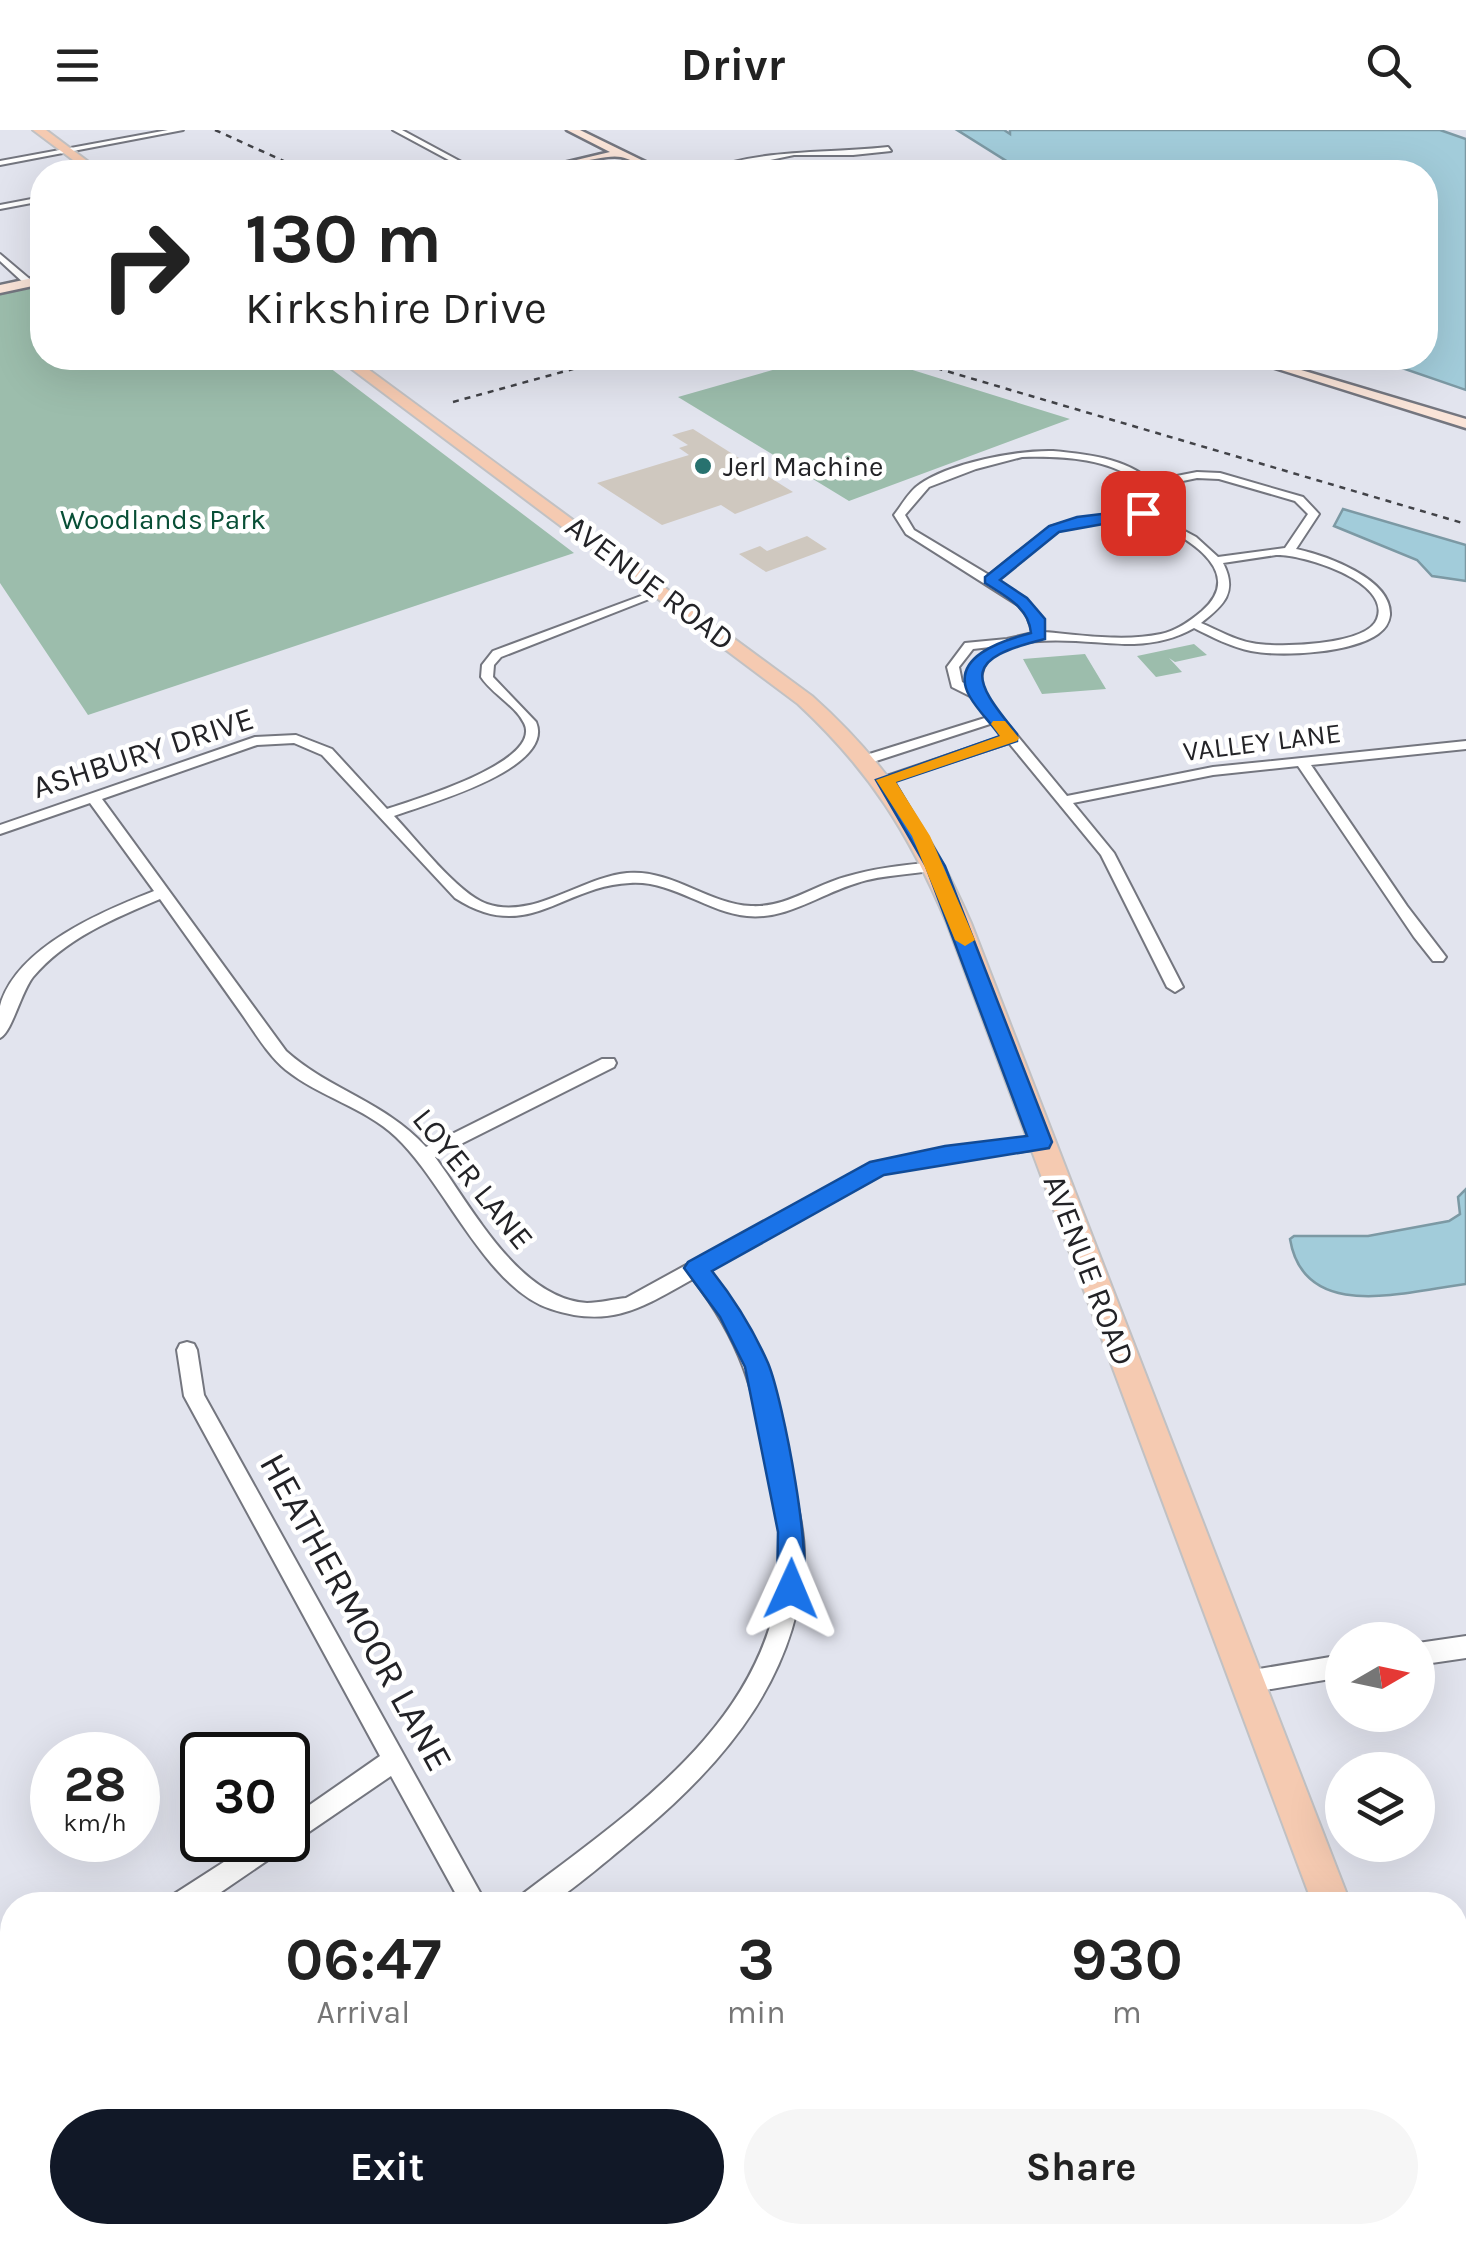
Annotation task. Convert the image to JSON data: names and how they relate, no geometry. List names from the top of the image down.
{
  "streets": {
    "main road": ["AVENUE ROAD"],
    "street": [
      "VALLEY LANE",
      "ASHBURY DRIVE",
      "LOYER LANE",
      "HEATHERMOOR LANE"
    ]
  },
  "crossings": [
    ["AVENUE ROAD", "ASHBURY DRIVE"],
    ["AVENUE ROAD", "LOYER LANE"],
    ["ASHBURY DRIVE", "LOYER LANE"]
  ],
  "parks": ["Woodlands Park"],
  "places": ["Jerl Machine"],
  "north": "right",
  "page": {
    "header": "Drivr",
    "turn": ["130 m", "Kirkshire Drive"],
    "speed": "28 km/h",
    "limit": "30",
    "eta": [
      "06:47",
      "Arrival",
      "3",
      "min",
      "930",
      "m"
    ],
    "buttons": ["Exit", "Share"]
  }
}
